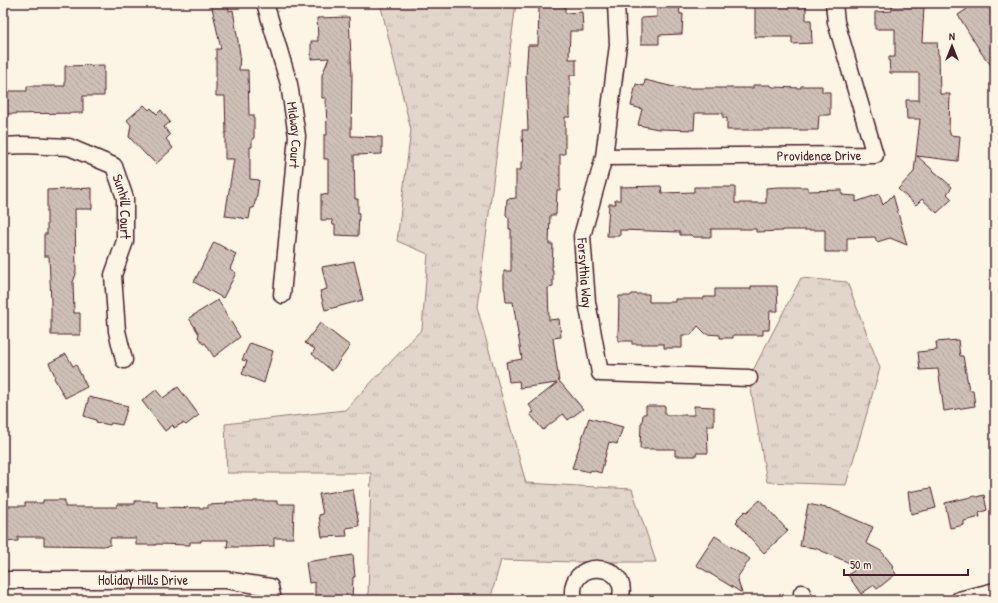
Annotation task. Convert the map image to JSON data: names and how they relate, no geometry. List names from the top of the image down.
{
  "streets": {
    "street": [
      "Midway Court",
      "Providence Drive",
      "Sunhill Court",
      "Forsythia Way",
      "Holiday Hills Drive"
    ]
  },
  "crossings": [
    ["Providence Drive", "Forsythia Way"]
  ],
  "scale_bar": "50 m",
  "north": "top"
}
